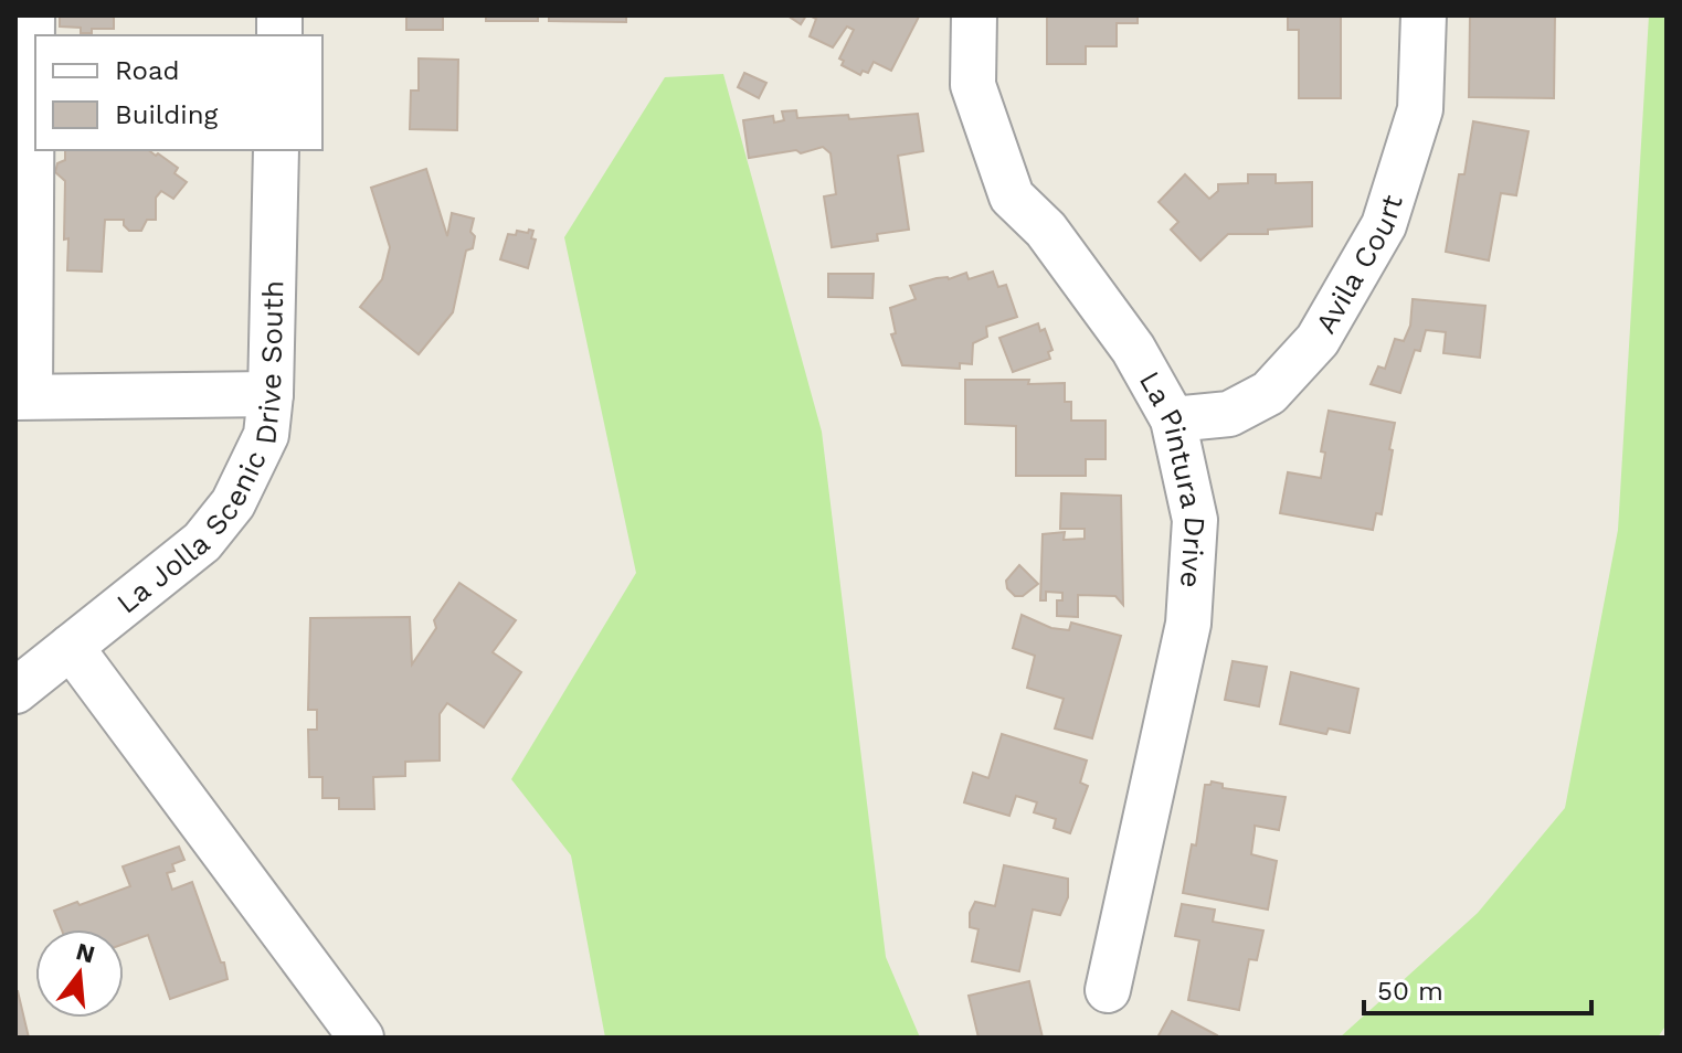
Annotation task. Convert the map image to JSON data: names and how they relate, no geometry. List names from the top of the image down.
{
  "streets": {
    "street": ["Avila Court", "La Jolla Scenic Drive South", "La Pintura Drive"]
  },
  "crossings": [
    ["Avila Court", "La Pintura Drive"]
  ],
  "legend": ["Road", "Building"],
  "scale_bar": "50 m",
  "north": "top"
}
